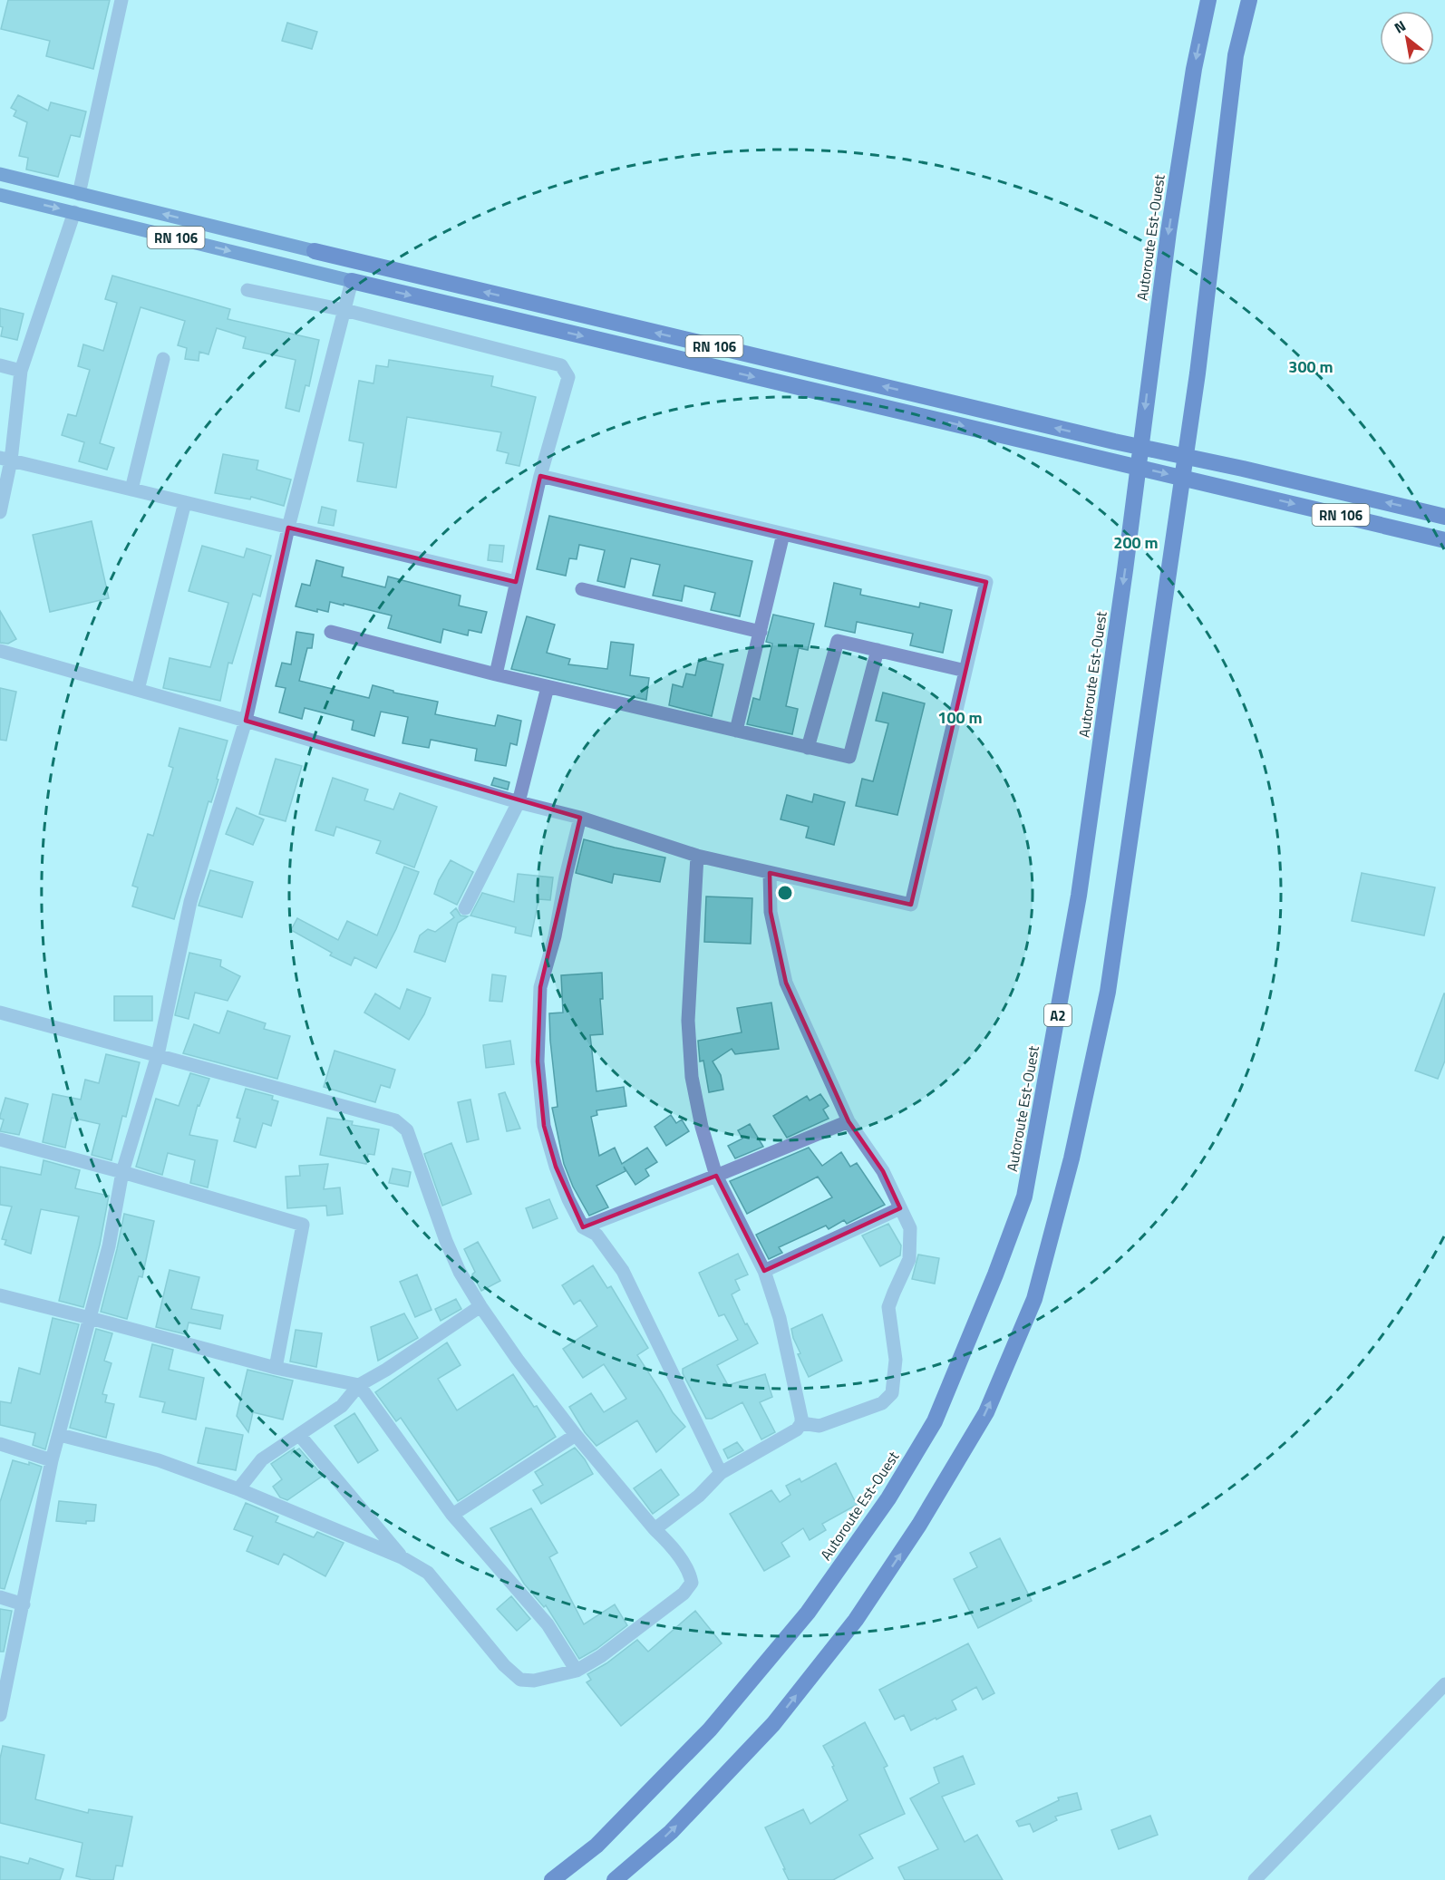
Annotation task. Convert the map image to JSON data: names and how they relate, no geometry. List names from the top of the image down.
{
  "streets": {
    "highway": ["RN 106", "Autoroute Est-Ouest", "A2"]
  },
  "north": "top left",
  "rings": ["300 m", "200 m", "100 m"]
}
